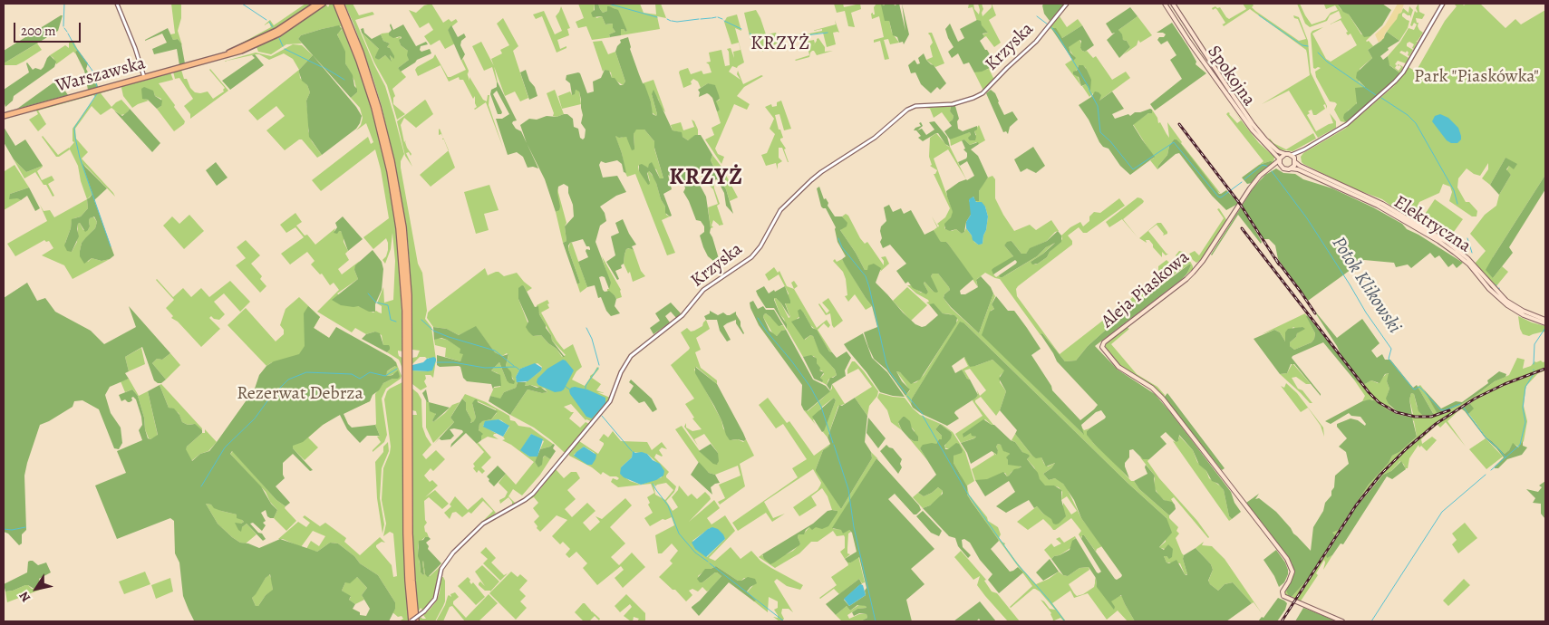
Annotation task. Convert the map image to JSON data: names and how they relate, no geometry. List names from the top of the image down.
{
  "streets": {
    "main road": [
      "Warszawska",
      "Spokojna",
      "Elektryczna",
      "Aleja Piaskowa"
    ],
    "street": ["Krzyska"]
  },
  "crossings": [
    ["Spokojna", "Elektryczna"],
    ["Spokojna", "Aleja Piaskowa"],
    ["Elektryczna", "Aleja Piaskowa"]
  ],
  "districts": ["KRZYŻ", "KRZYŻ"],
  "water": ["Potok Klikowski"],
  "parks": ["Park \"Piaskówka\"", "Rezerwat Debrza"],
  "scale_bar": "200 m",
  "north": "bottom left"
}
